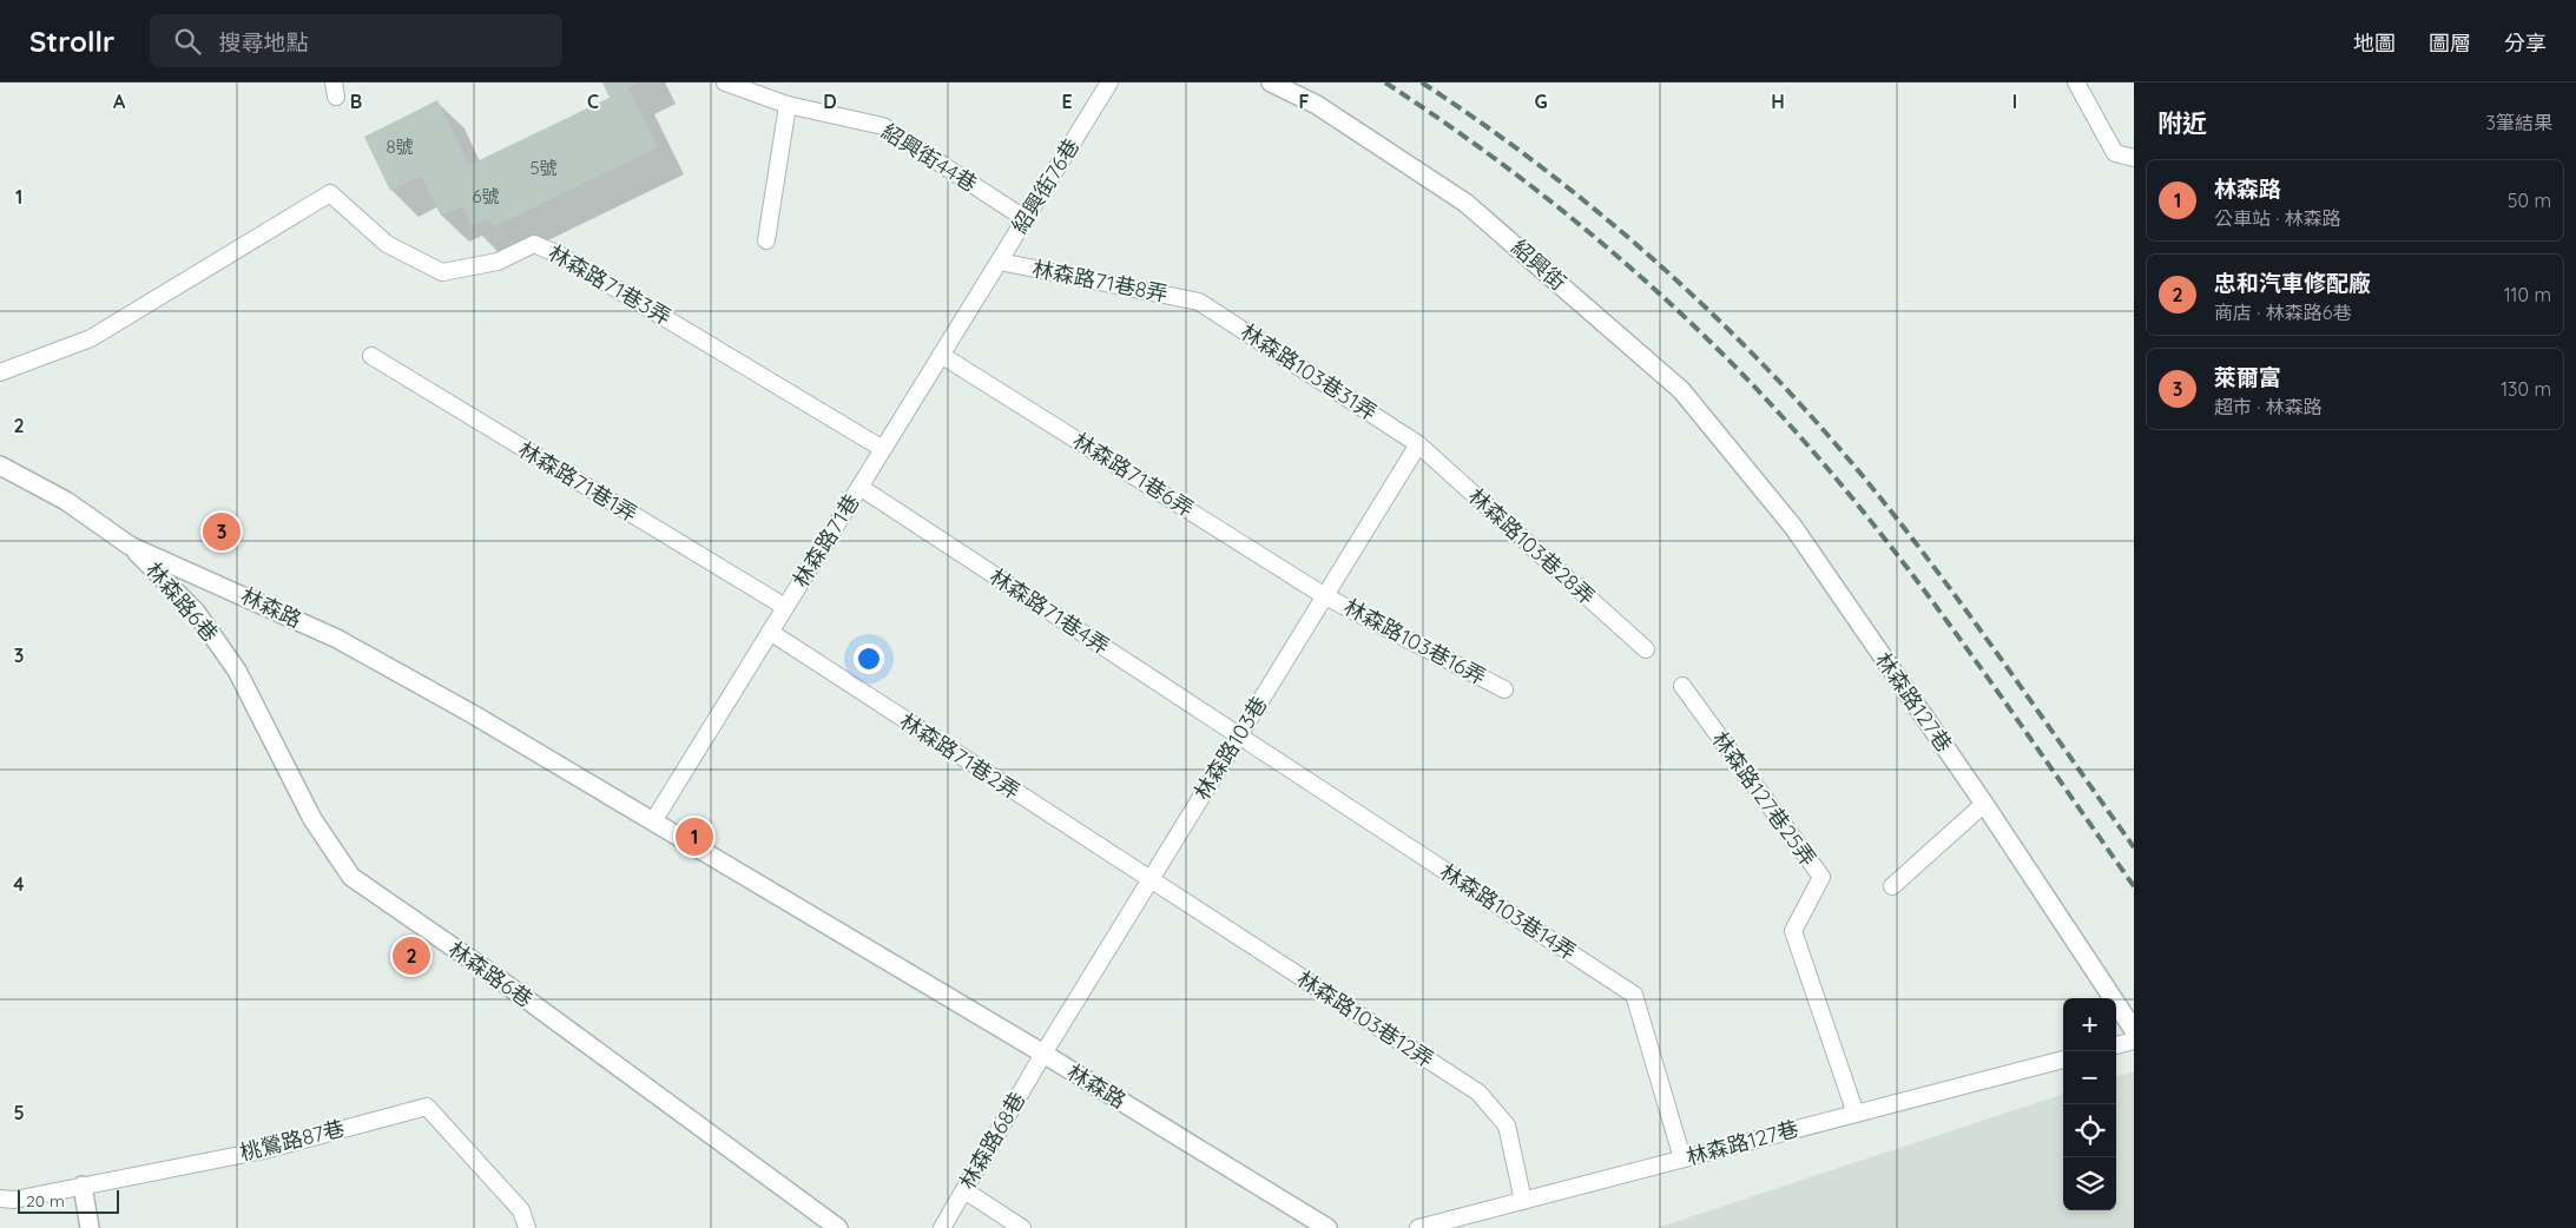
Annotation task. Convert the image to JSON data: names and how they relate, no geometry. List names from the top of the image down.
{
  "streets": {
    "street": [
      "紹興街",
      "林森路6巷",
      "林森路",
      "林森路127巷"
    ],
    "lane": [
      "紹興街44巷",
      "紹興街76巷",
      "林森路71巷8弄",
      "林森路71巷3弄",
      "林森路103巷31弄",
      "林森路71巷6弄",
      "林森路71巷1弄",
      "林森路71巷",
      "林森路103巷28弄",
      "林森路71巷4弄",
      "林森路103巷16弄",
      "林森路103巷",
      "林森路71巷2弄",
      "林森路127巷25弄",
      "林森路103巷14弄",
      "林森路103巷12弄",
      "桃鶯路87巷",
      "林森路68巷"
    ]
  },
  "crossings": [
    ["紹興街44巷", "紹興街76巷"],
    ["紹興街76巷", "林森路71巷8弄"],
    ["紹興街76巷", "林森路71巷"],
    ["紹興街", "林森路127巷"],
    ["林森路71巷8弄", "林森路103巷31弄"],
    ["林森路71巷8弄", "林森路71巷"],
    ["林森路71巷3弄", "林森路71巷"],
    ["林森路103巷31弄", "林森路103巷28弄"],
    ["林森路103巷31弄", "林森路103巷"],
    ["林森路71巷6弄", "林森路71巷"],
    ["林森路71巷6弄", "林森路103巷16弄"],
    ["林森路71巷6弄", "林森路103巷"],
    ["林森路71巷1弄", "林森路71巷"],
    ["林森路71巷", "林森路"],
    ["林森路71巷", "林森路71巷4弄"],
    ["林森路71巷", "林森路71巷2弄"],
    ["林森路103巷28弄", "林森路103巷"],
    ["林森路6巷", "林森路"],
    ["林森路", "林森路103巷"],
    ["林森路", "林森路68巷"],
    ["林森路71巷4弄", "林森路103巷"],
    ["林森路71巷4弄", "林森路103巷14弄"],
    ["林森路103巷16弄", "林森路103巷"],
    ["林森路127巷", "林森路127巷25弄"],
    ["林森路127巷", "林森路103巷14弄"],
    ["林森路127巷", "林森路103巷12弄"],
    ["林森路103巷", "林森路71巷2弄"],
    ["林森路103巷", "林森路103巷14弄"],
    ["林森路103巷", "林森路103巷12弄"],
    ["林森路103巷", "林森路68巷"],
    ["林森路71巷2弄", "林森路103巷12弄"]
  ],
  "house_numbers": ["8號", "5號", "6號"],
  "scale_bar": "20 m",
  "page": {
    "header": "Strollr",
    "search": "搜尋地點",
    "nav": ["地圖", "圖層", "分享"],
    "heading": ["附近", "3筆結果"],
    "list": [
      {
        "mark": "1",
        "name": "林森路",
        "note": "公車站 · 林森路",
        "value": "50 m"
      },
      {
        "mark": "2",
        "name": "忠和汽車修配廠",
        "note": "商店 · 林森路6巷",
        "value": "110 m"
      },
      {
        "mark": "3",
        "name": "萊爾富",
        "note": "超市 · 林森路",
        "value": "130 m"
      }
    ],
    "pins": ["3", "1", "2"],
    "map_buttons": ["+", "−"],
    "scale": "20 m"
  },
  "grid": {
    "columns": [
      "A",
      "B",
      "C",
      "D",
      "E",
      "F",
      "G",
      "H",
      "I"
    ],
    "rows": [
      "1",
      "2",
      "3",
      "4",
      "5"
    ]
  }
}
